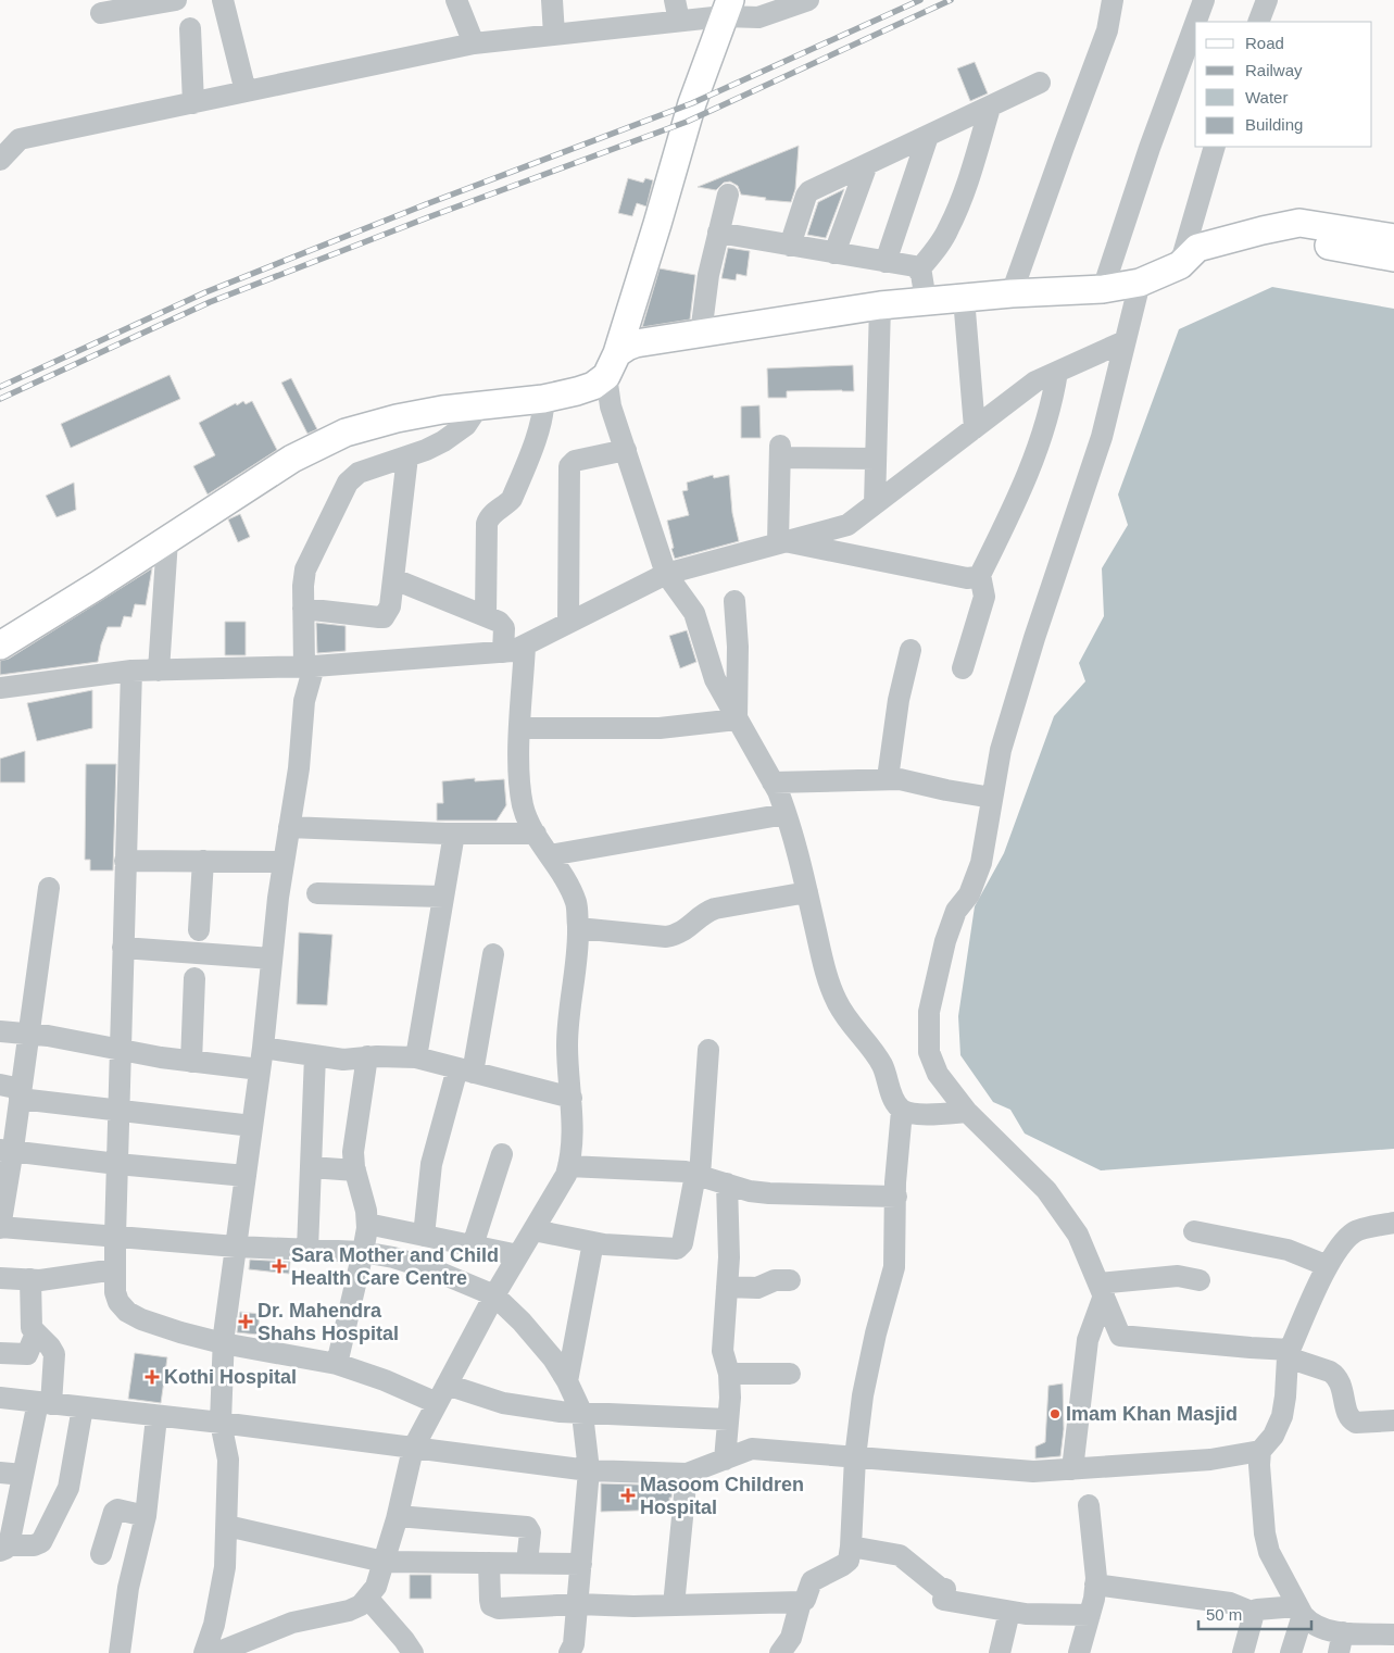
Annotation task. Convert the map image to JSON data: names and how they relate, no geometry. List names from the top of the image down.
{
  "places": {
    "health": [
      "Sara Mother and Child Health Care Centre",
      "Dr. Mahendra Shahs Hospital",
      "Kothi Hospital",
      "Masoom Children Hospital"
    ],
    "other": ["Imam Khan Masjid"]
  },
  "legend": [
    "Road",
    "Railway",
    "Water",
    "Building"
  ],
  "scale_bar": "50 m"
}
